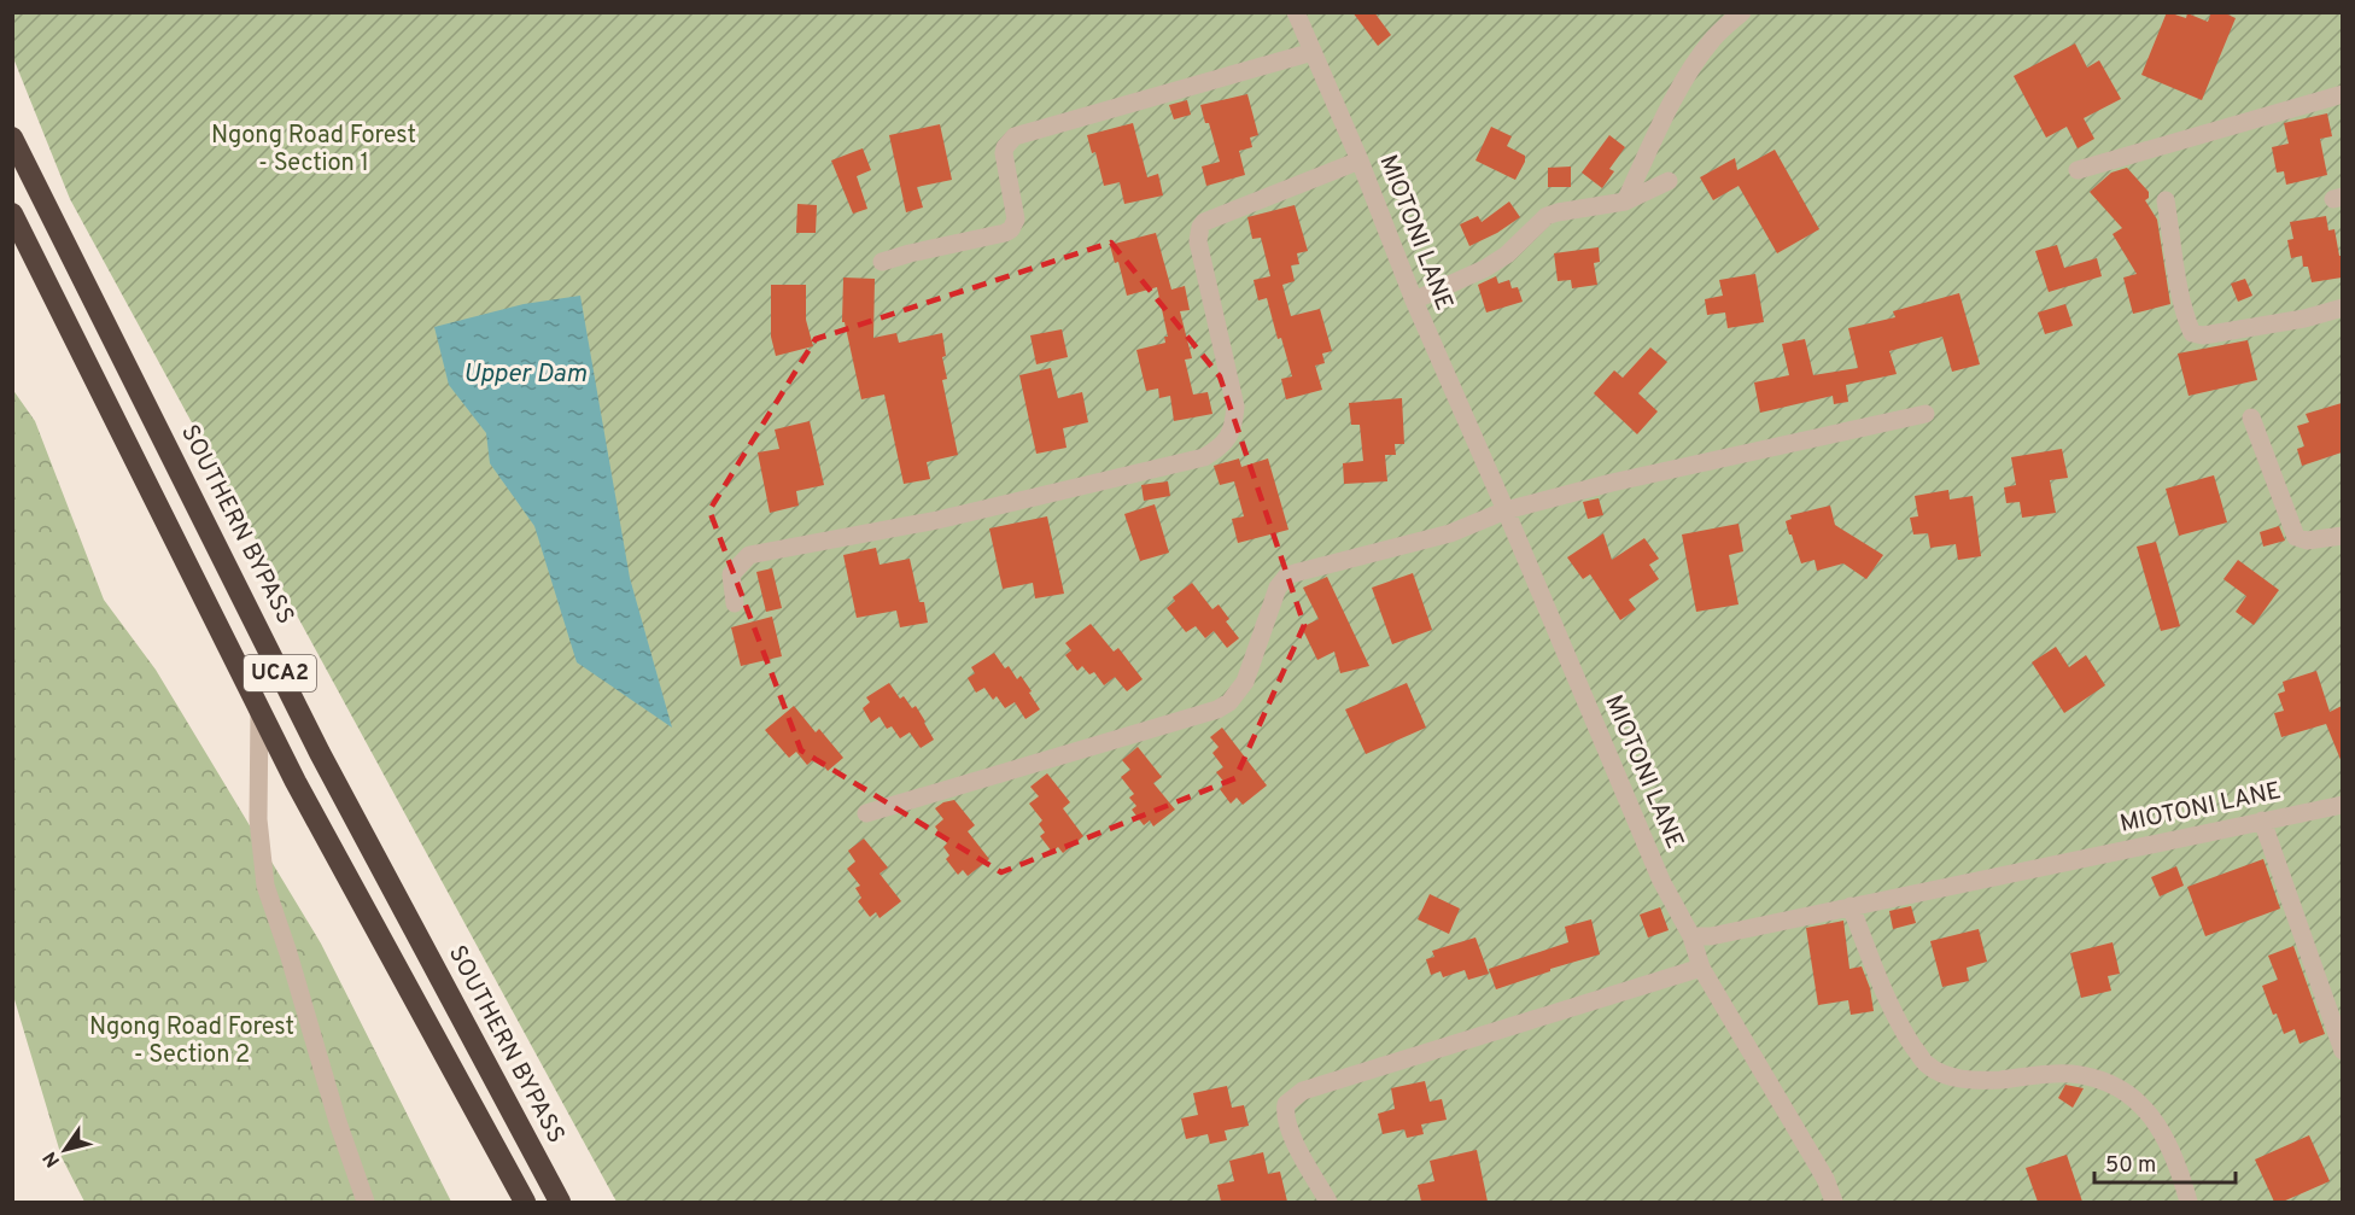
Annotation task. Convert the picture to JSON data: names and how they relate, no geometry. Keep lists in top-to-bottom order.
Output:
{
  "streets": {
    "highway": ["SOUTHERN BYPASS", "UCA2"],
    "street": ["MIOTONI LANE"]
  },
  "water": ["Upper Dam"],
  "parks": ["Ngong Road Forest - Section 1", "Ngong Road Forest - Section 2"],
  "scale_bar": "50 m",
  "north": "bottom left"
}
